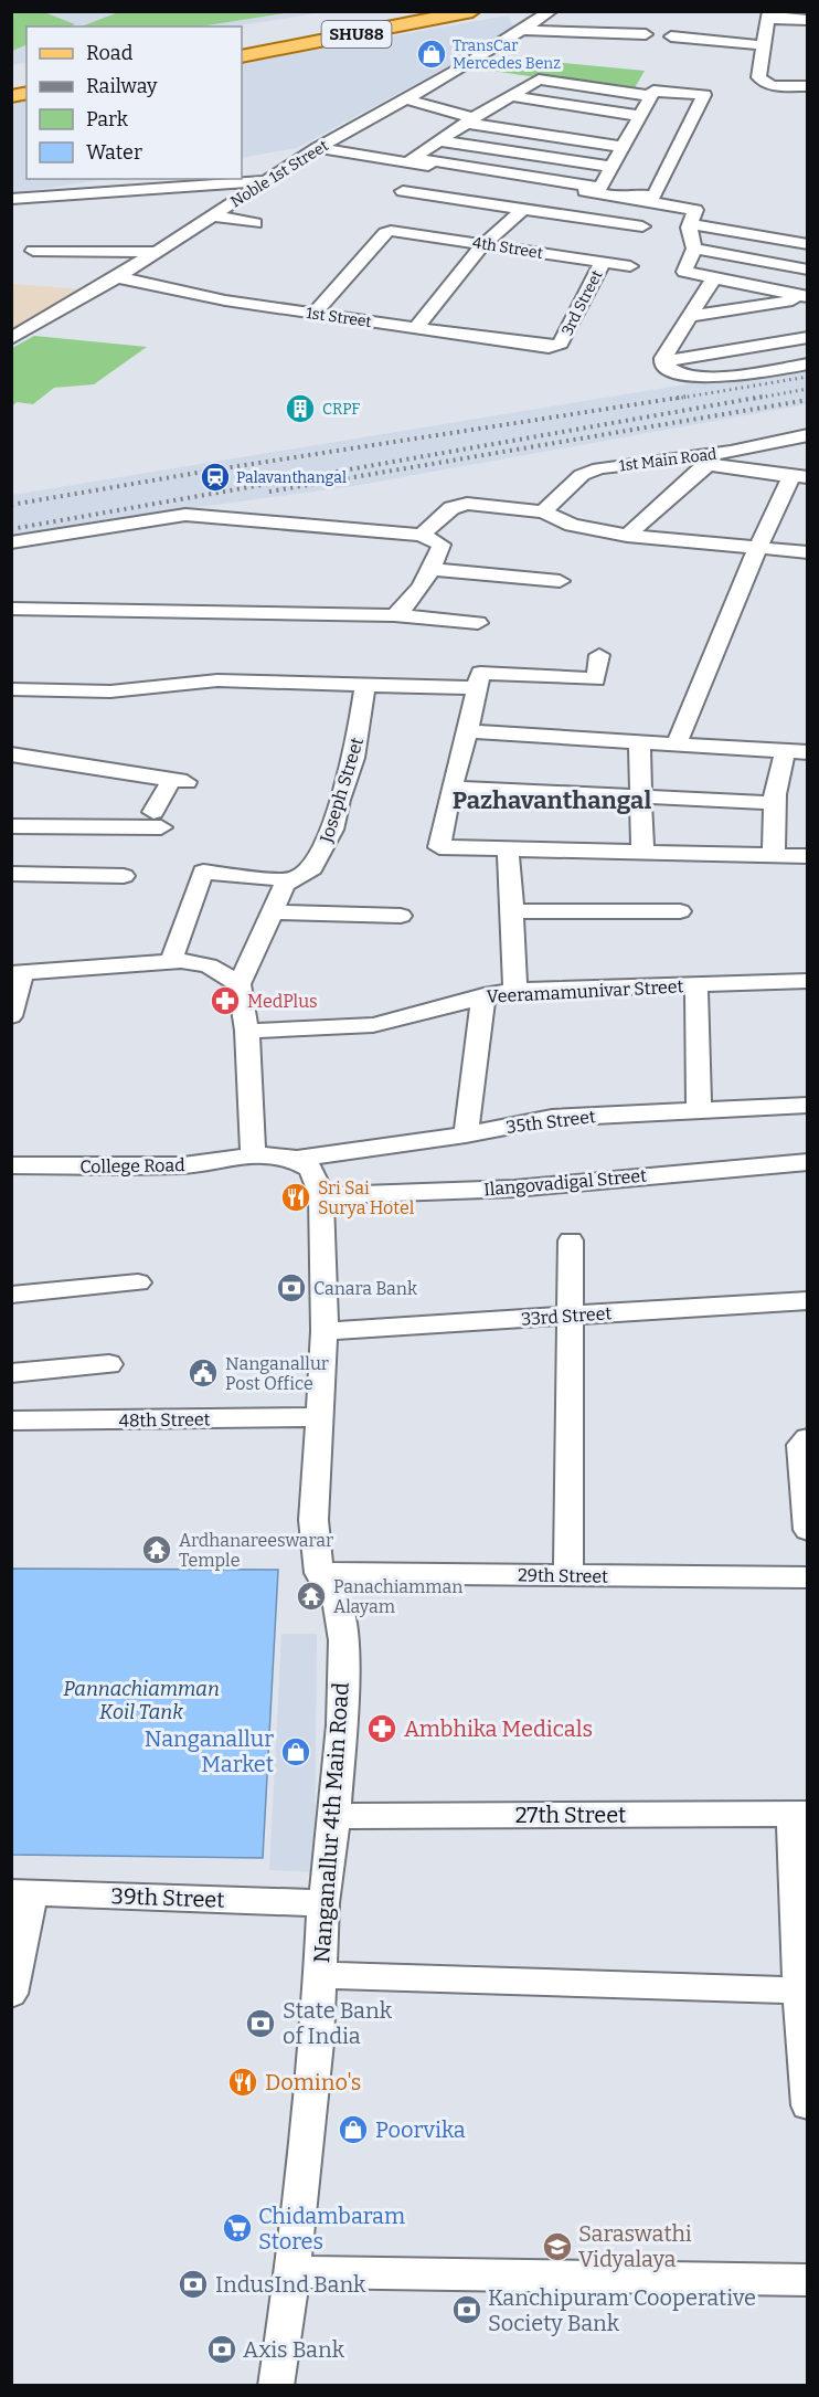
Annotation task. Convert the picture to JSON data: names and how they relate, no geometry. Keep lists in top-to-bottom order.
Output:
{
  "streets": {
    "main road": ["SHU88"],
    "street": [
      "Noble 1st Street",
      "4th Street",
      "3rd Street",
      "1st Street",
      "1st Main Road",
      "Joseph Street",
      "Veeramamunivar Street",
      "35th Street",
      "College Road",
      "Ilangovadigal Street",
      "33rd Street",
      "48th Street",
      "29th Street",
      "27th Street",
      "Nanganallur 4th Main Road",
      "39th Street"
    ]
  },
  "crossings": [
    ["Noble 1st Street", "1st Street"],
    ["4th Street", "3rd Street"],
    ["4th Street", "1st Street"],
    ["3rd Street", "1st Street"],
    ["35th Street", "Nanganallur 4th Main Road"],
    ["Ilangovadigal Street", "Nanganallur 4th Main Road"],
    ["33rd Street", "Nanganallur 4th Main Road"],
    ["48th Street", "Nanganallur 4th Main Road"],
    ["29th Street", "Nanganallur 4th Main Road"],
    ["27th Street", "Nanganallur 4th Main Road"],
    ["Nanganallur 4th Main Road", "39th Street"]
  ],
  "districts": ["Pazhavanthangal"],
  "water": ["Pannachiamman Koil Tank"],
  "places": {
    "shop": ["TransCar Mercedes Benz", "Nanganallur Market", "Poorvika"],
    "building": ["CRPF"],
    "station": ["Palavanthangal"],
    "pharmacy": ["MedPlus", "Ambhika Medicals"],
    "restaurant": ["Sri Sai Surya Hotel", "Domino's"],
    "bank": [
      "Canara Bank",
      "State Bank of India",
      "IndusInd Bank",
      "Kanchipuram Cooperative Society Bank",
      "Axis Bank"
    ],
    "public building": ["Nanganallur Post Office"],
    "temple": ["Ardhanareeswarar Temple", "Panachiamman Alayam"],
    "supermarket": ["Chidambaram Stores"],
    "school or university": ["Saraswathi Vidyalaya"]
  },
  "legend": [
    "Road",
    "Railway",
    "Park",
    "Water"
  ]
}
